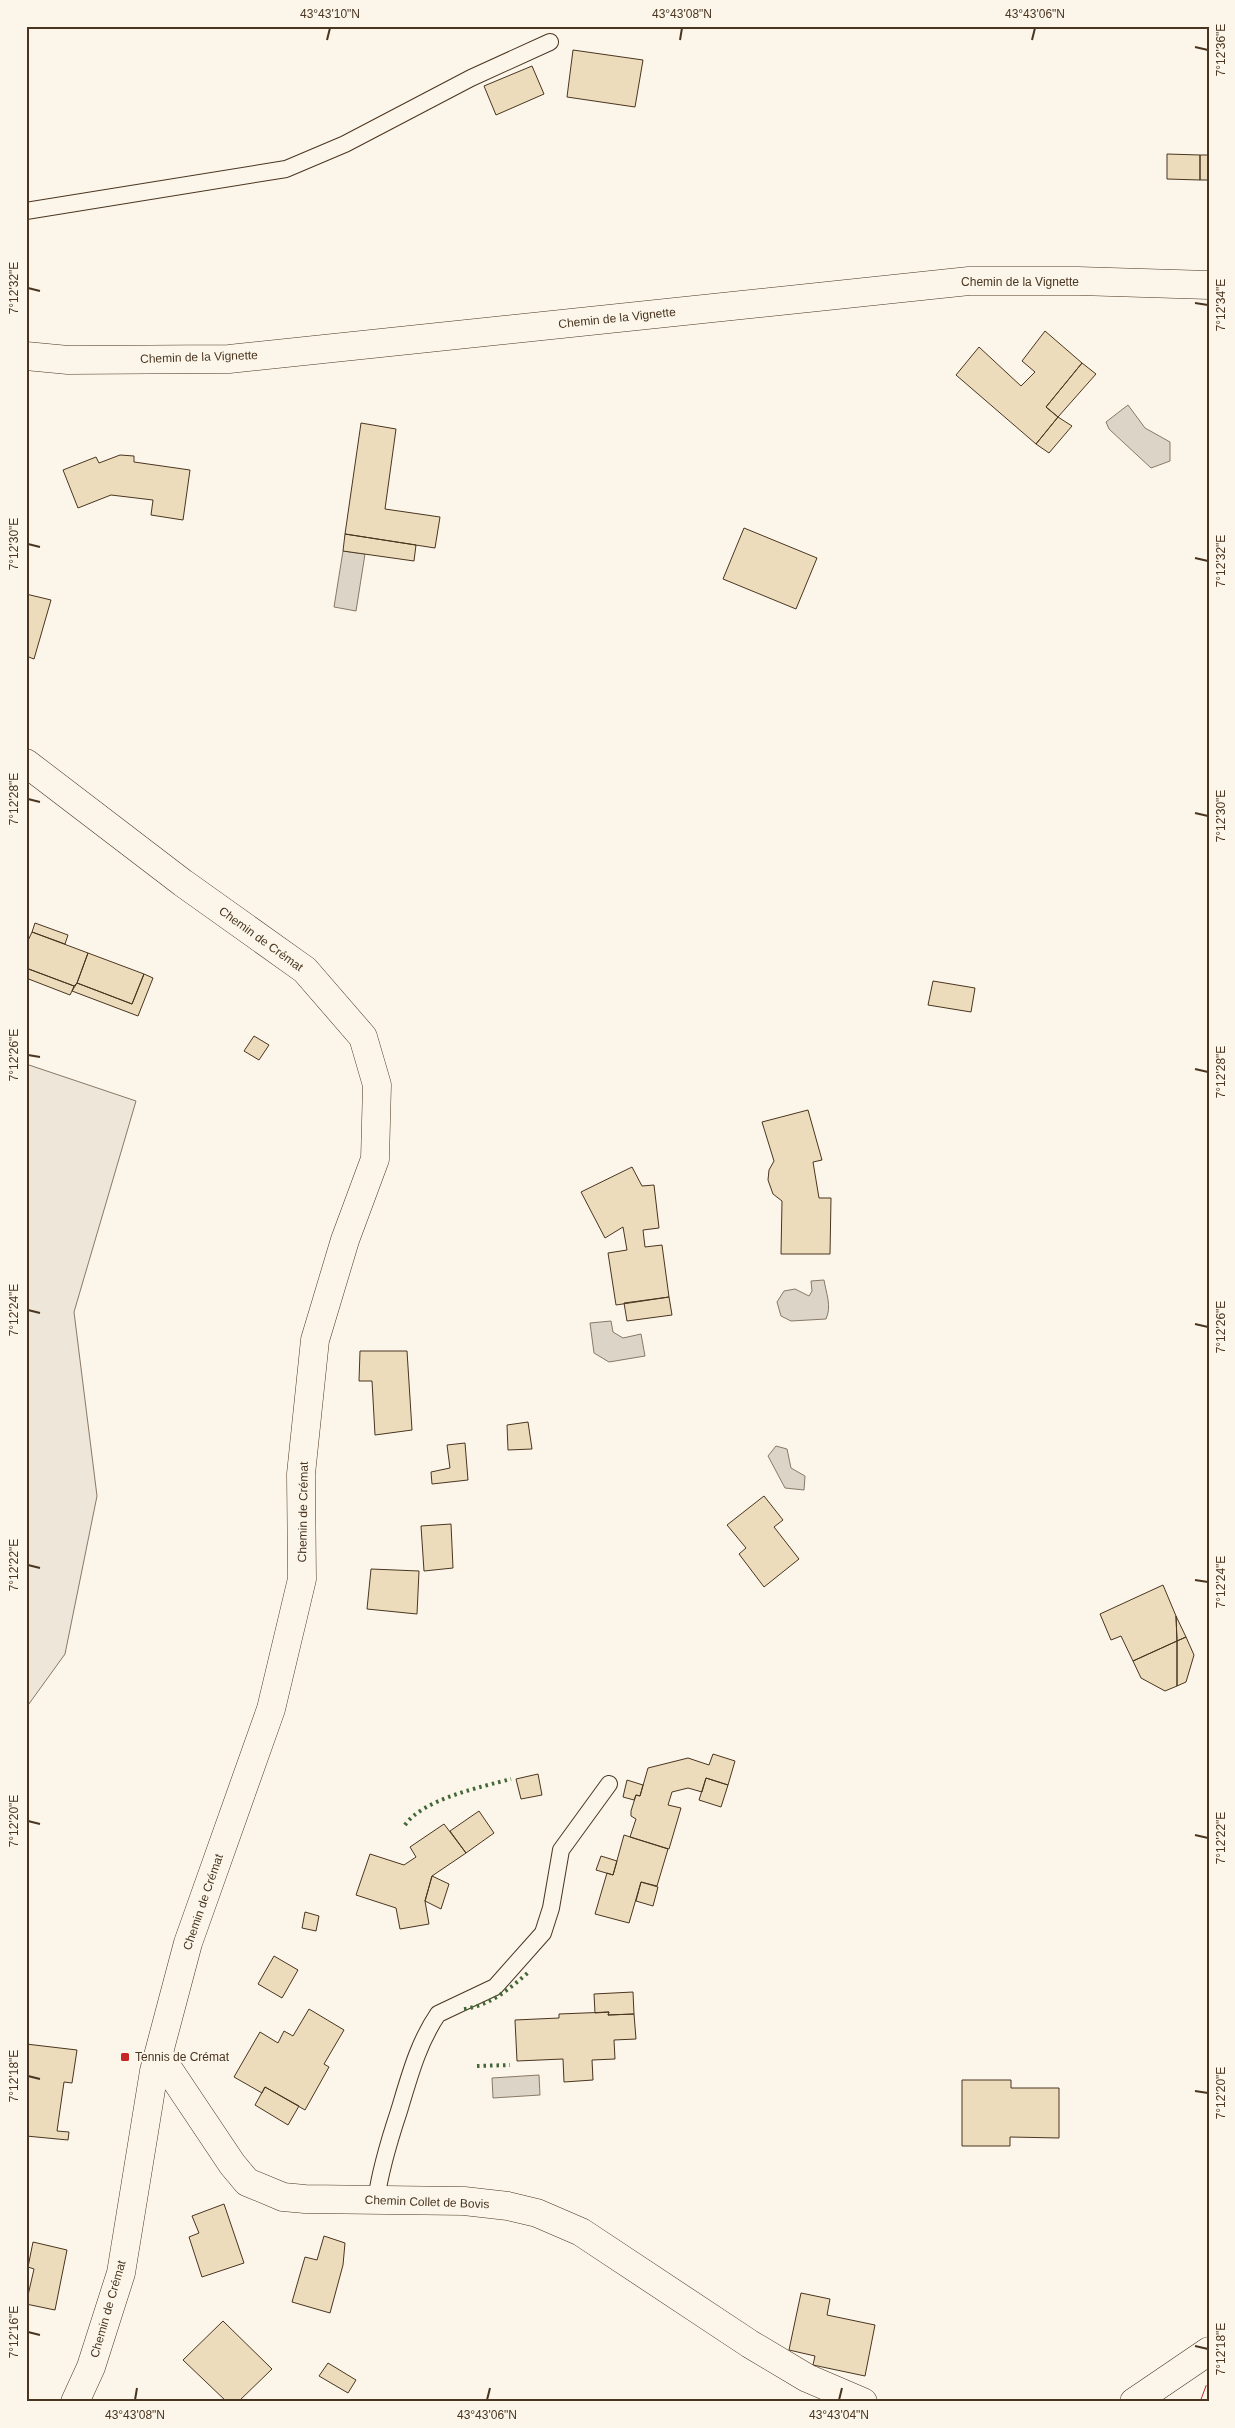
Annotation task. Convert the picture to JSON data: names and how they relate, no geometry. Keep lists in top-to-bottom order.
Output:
{
  "streets": {
    "street": ["Chemin de la Vignette", "Chemin de Crémat", "Chemin Collet de Bovis"]
  },
  "crossings": [
    ["Chemin de Crémat", "Chemin Collet de Bovis"]
  ],
  "places": {
    "transit": ["Tennis de Crémat"]
  },
  "coordinates": [
    "43°43'10\"N",
    "43°43'08\"N",
    "43°43'06\"N",
    "7°12'36\"E",
    "7°12'32\"E",
    "7°12'34\"E",
    "7°12'30\"E",
    "7°12'28\"E",
    "7°12'26\"E",
    "7°12'24\"E",
    "7°12'22\"E",
    "7°12'20\"E",
    "7°12'18\"E",
    "7°12'16\"E",
    "43°43'04\"N"
  ]
}
